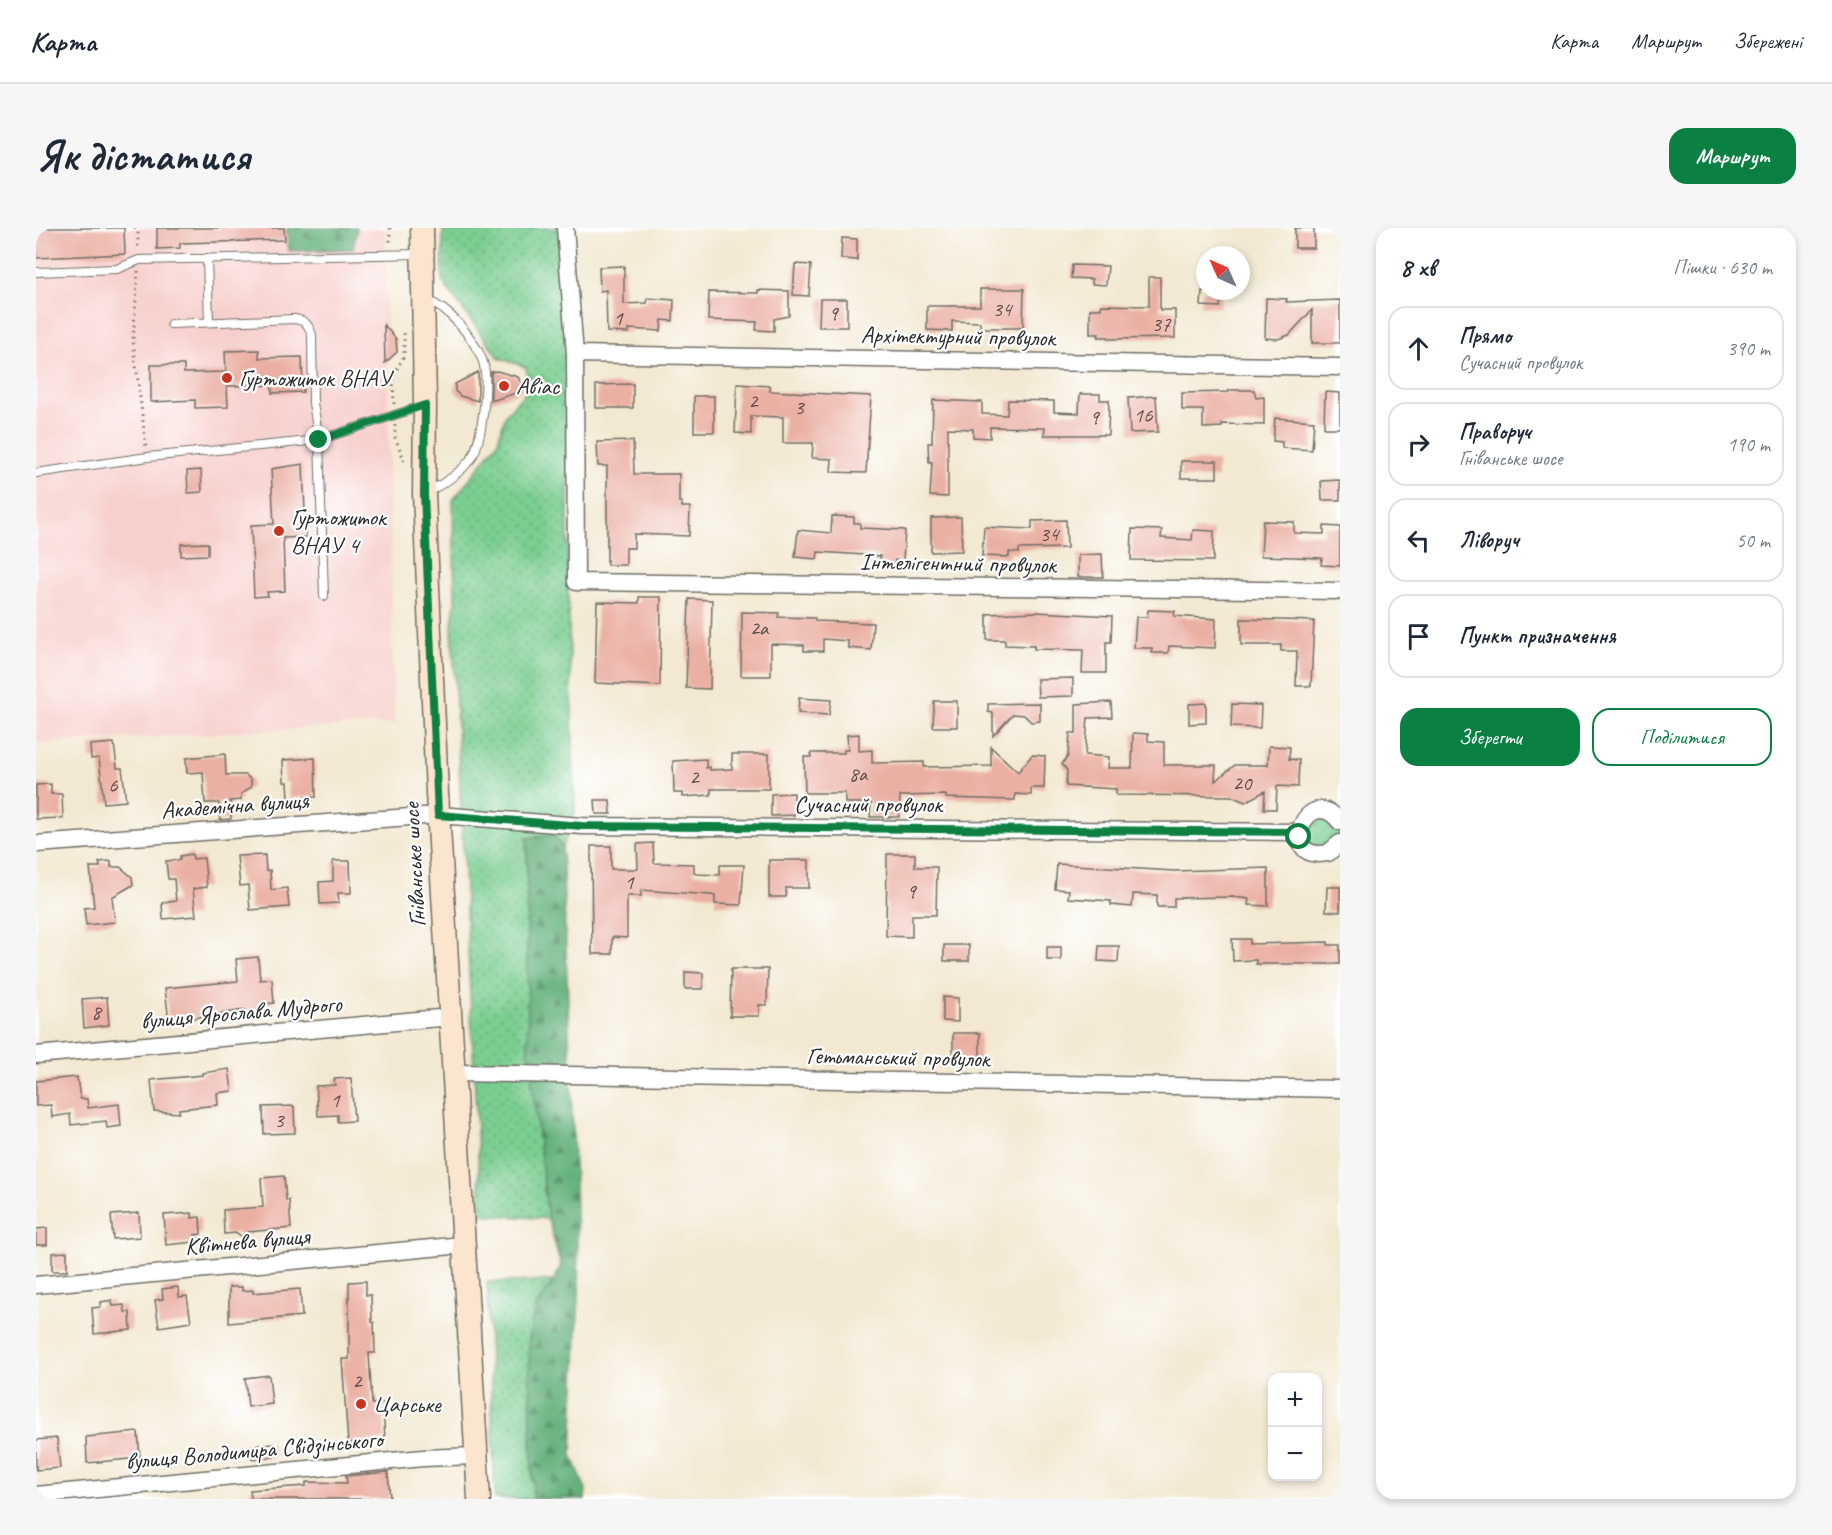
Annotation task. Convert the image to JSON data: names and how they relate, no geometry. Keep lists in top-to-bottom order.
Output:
{
  "streets": {
    "main road": ["Гніванське шосе"],
    "street": [
      "Архітектурний провулок",
      "Інтелігентний провулок",
      "Сучасний провулок",
      "Академічна вулиця",
      "вулиця Ярослава Мудрого",
      "Гетьманський провулок",
      "Квітнева вулиця",
      "вулиця Володимира Свідзінського"
    ]
  },
  "crossings": [
    ["Архітектурний провулок", "Інтелігентний провулок"],
    ["Сучасний провулок", "Академічна вулиця"],
    ["Сучасний провулок", "Гніванське шосе"],
    ["Академічна вулиця", "Гніванське шосе"],
    ["Гніванське шосе", "вулиця Ярослава Мудрого"],
    ["Гніванське шосе", "Гетьманський провулок"],
    ["Гніванське шосе", "Квітнева вулиця"],
    ["Гніванське шосе", "вулиця Володимира Свідзінського"]
  ],
  "places": [
    "Гуртожиток ВНАУ",
    "Авіас",
    "Гуртожиток ВНАУ 4",
    "Царське"
  ],
  "house_numbers": [
    "34",
    "9",
    "1",
    "37",
    "2",
    "3",
    "16",
    "9",
    "34",
    "2а",
    "8а",
    "2",
    "20",
    "6",
    "1",
    "9",
    "8",
    "1",
    "3",
    "2"
  ],
  "north": "top left",
  "page": {
    "header": "Карта",
    "nav": ["Карта", "Маршрут", "Збережені"],
    "buttons": [
      "Маршрут",
      ["Зберегти", "Поділитися"]
    ],
    "title": "Як дістатися",
    "heading": ["8 хв", "Пішки · 630 m"],
    "list": [
      ["Прямо", "Сучасний провулок", "390 m"],
      ["Праворуч", "Гніванське шосе", "190 m"],
      ["Ліворуч", "50 m"],
      "Пункт призначення"
    ],
    "map_buttons": ["+", "−"]
  }
}
